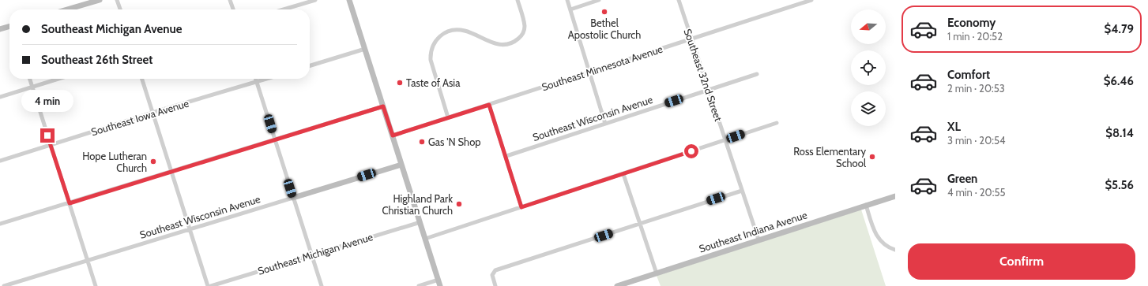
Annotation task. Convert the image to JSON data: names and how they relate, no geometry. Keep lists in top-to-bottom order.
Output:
{
  "streets": {
    "street": [
      "Southeast Minnesota Avenue",
      "Southeast 32nd Street",
      "Southeast Iowa Avenue",
      "Southeast Wisconsin Avenue",
      "Southeast Indiana Avenue",
      "Southeast Michigan Avenue"
    ]
  },
  "crossings": [
    ["Southeast Minnesota Avenue", "Southeast 32nd Street"],
    ["Southeast 32nd Street", "Southeast Wisconsin Avenue"],
    ["Southeast 32nd Street", "Southeast Indiana Avenue"]
  ],
  "places": [
    "Bethel Apostolic Church",
    "Taste of Asia",
    "Gas 'N Shop",
    "Ross Elementary School",
    "Hope Lutheran Church",
    "Highland Park Christian Church"
  ],
  "north": "left",
  "page": {
    "list": [
      {
        "name": "Economy",
        "note": "1 min · 20:52",
        "value": "$4.79"
      },
      {
        "name": "Comfort",
        "note": "2 min · 20:53",
        "value": "$6.46"
      },
      {
        "name": "XL",
        "note": "3 min · 20:54",
        "value": "$8.14"
      },
      {
        "name": "Green",
        "note": "4 min · 20:55",
        "value": "$5.56"
      }
    ],
    "banner": ["Southeast Michigan Avenue", "Southeast 26th Street"],
    "bubble": "4 min",
    "buttons": "Confirm"
  }
}
